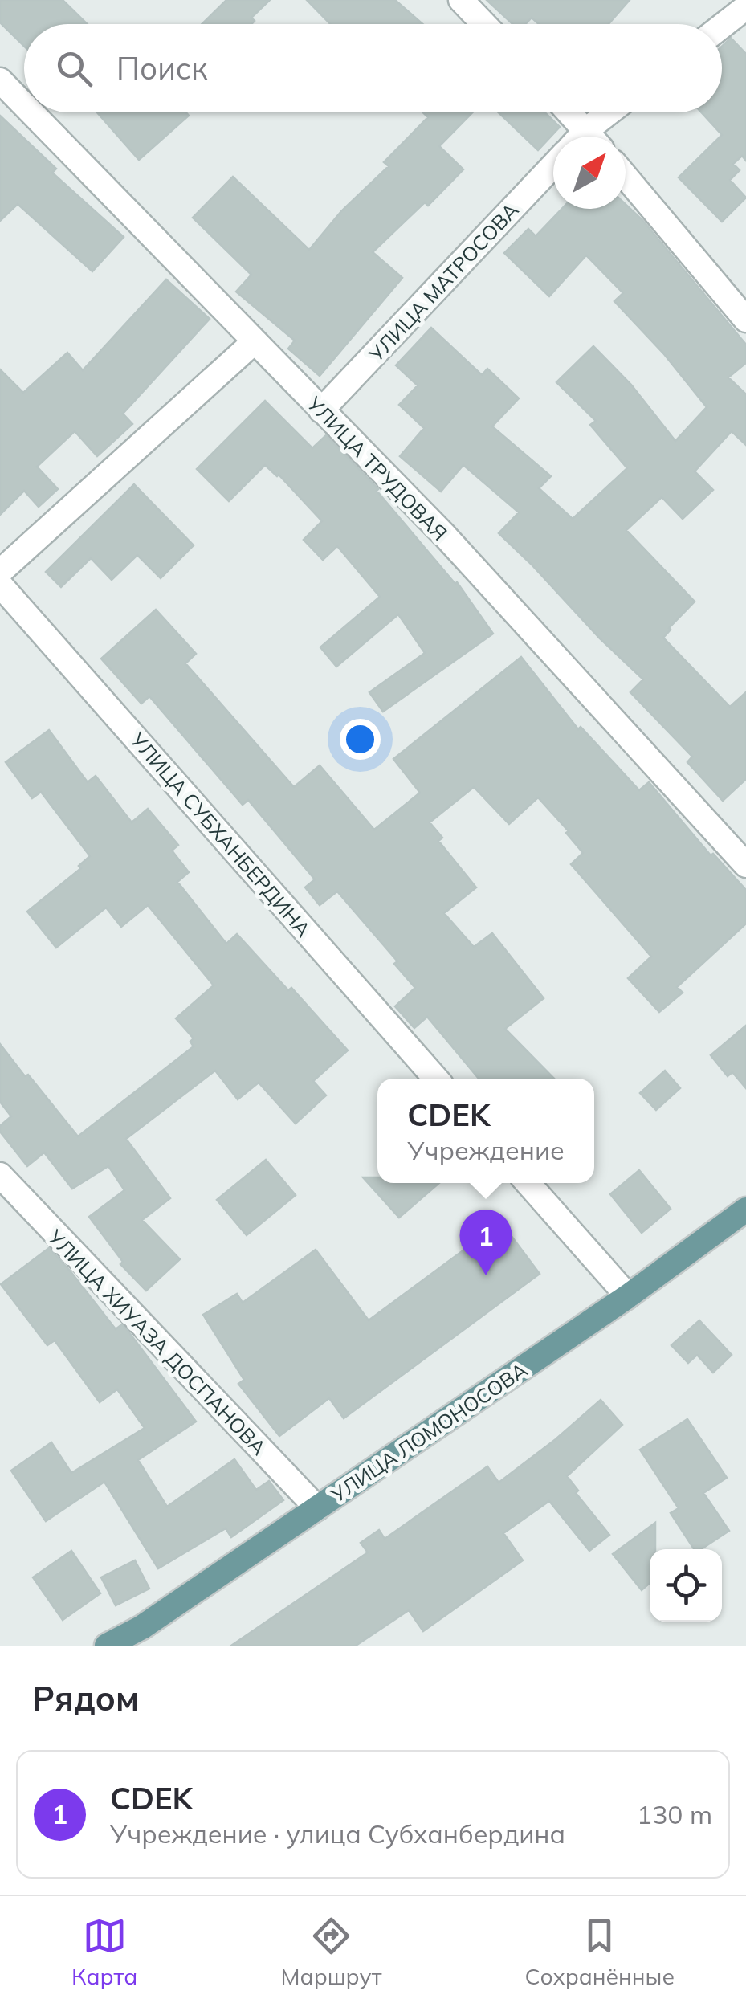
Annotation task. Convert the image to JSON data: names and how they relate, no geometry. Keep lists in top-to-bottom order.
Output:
{
  "streets": {
    "main road": ["УЛИЦА ЛОМОНОСОВА"],
    "street": [
      "УЛИЦА МАТРОСОВА",
      "УЛИЦА ТРУДОВАЯ",
      "УЛИЦА СУБХАНБЕРДИНА",
      "УЛИЦА ХИУАЗА ДОСПАНОВА"
    ]
  },
  "crossings": [
    ["УЛИЦА МАТРОСОВА", "УЛИЦА ТРУДОВАЯ"],
    ["УЛИЦА ХИУАЗА ДОСПАНОВА", "УЛИЦА ЛОМОНОСОВА"]
  ],
  "north": "top right",
  "page": {
    "search": "Поиск",
    "popup": ["CDEK", "Учреждение"],
    "pins": "1",
    "heading": "Рядом",
    "list": [
      {
        "mark": "1",
        "name": "CDEK",
        "note": "Учреждение · улица Субханбердина",
        "value": "130 m"
      }
    ],
    "nav": ["Карта", "Маршрут", "Сохранённые"]
  }
}
